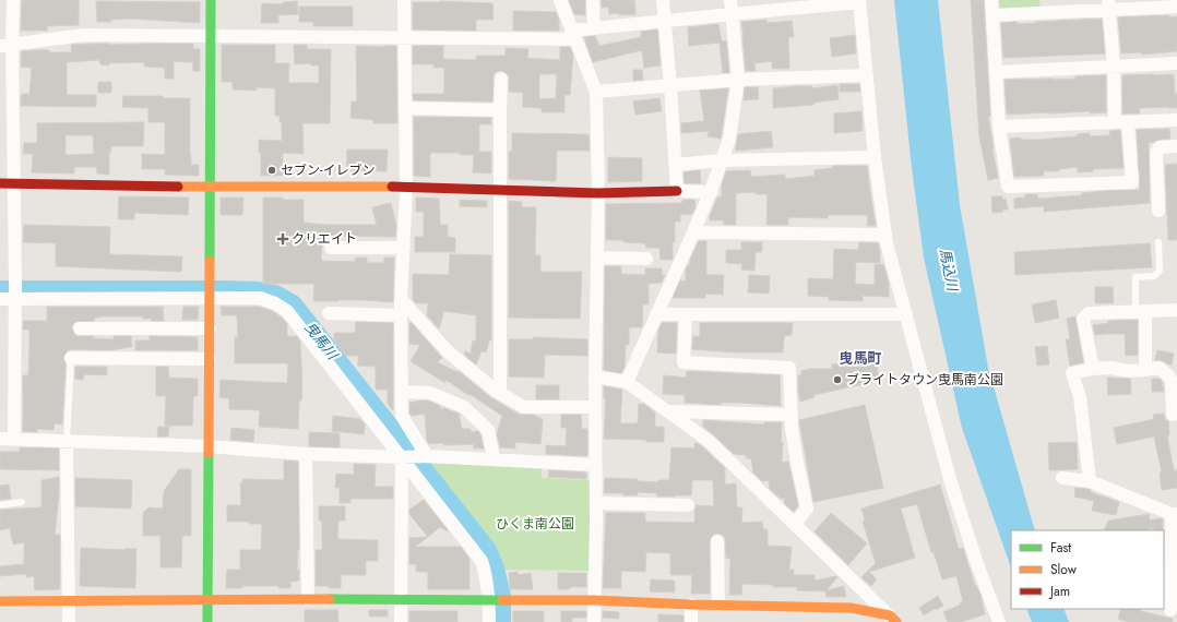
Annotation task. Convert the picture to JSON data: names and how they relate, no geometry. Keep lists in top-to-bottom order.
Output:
{
  "districts": ["曳馬町"],
  "water": ["馬込川", "曳馬川"],
  "parks": ["ひくま南公園"],
  "places": {
    "other": ["セブン-イレブン", "ブライトタウン曳馬南公園"],
    "health": ["クリエイト"]
  },
  "legend": ["Fast", "Slow", "Jam"]
}
